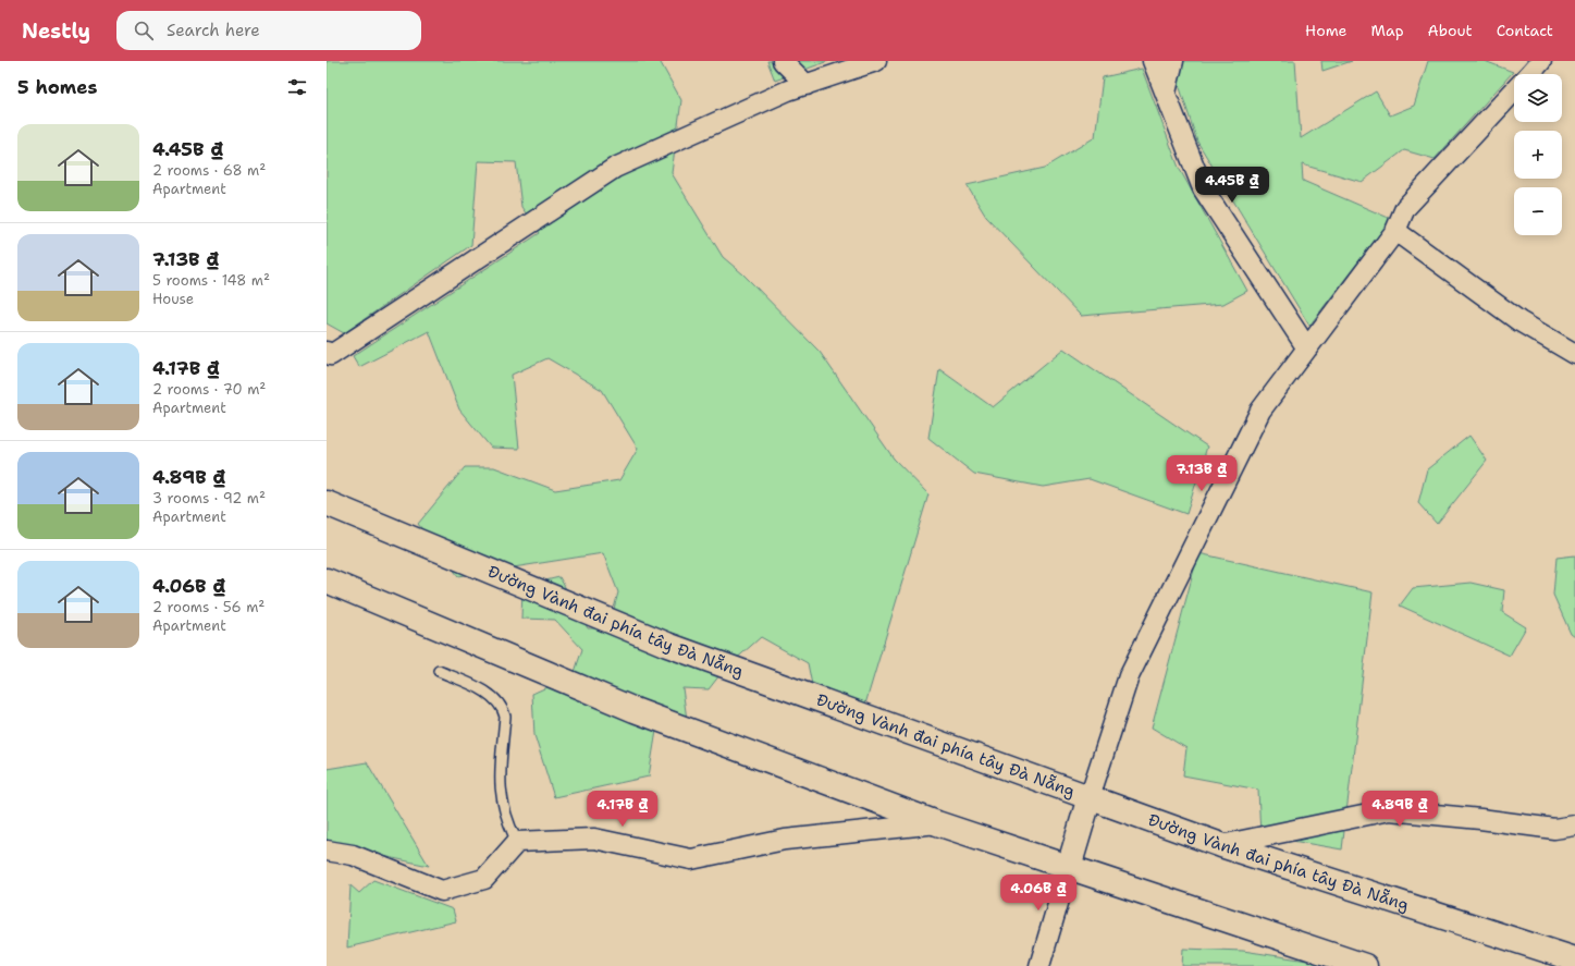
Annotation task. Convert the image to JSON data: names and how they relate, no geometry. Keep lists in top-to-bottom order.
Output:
{
  "streets": {
    "main road": ["Đường Vành đai phía tây Đà Nẵng"]
  },
  "page": {
    "header": "Nestly",
    "search": "Search here",
    "nav": [
      "Home",
      "Map",
      "About",
      "Contact"
    ],
    "heading": "5 homes",
    "map_buttons": ["+", "−"],
    "list": [
      {
        "name": "4.45B ₫",
        "note": "2 rooms · 68 m² · Apartment"
      },
      {
        "name": "7.13B ₫",
        "note": "5 rooms · 148 m² · House"
      },
      {
        "name": "4.17B ₫",
        "note": "2 rooms · 70 m² · Apartment"
      },
      {
        "name": "4.89B ₫",
        "note": "3 rooms · 92 m² · Apartment"
      },
      {
        "name": "4.06B ₫",
        "note": "2 rooms · 56 m² · Apartment"
      }
    ],
    "price": [
      "4.45B ₫",
      "7.13B ₫",
      "4.17B ₫",
      "4.89B ₫",
      "4.06B ₫"
    ]
  }
}
